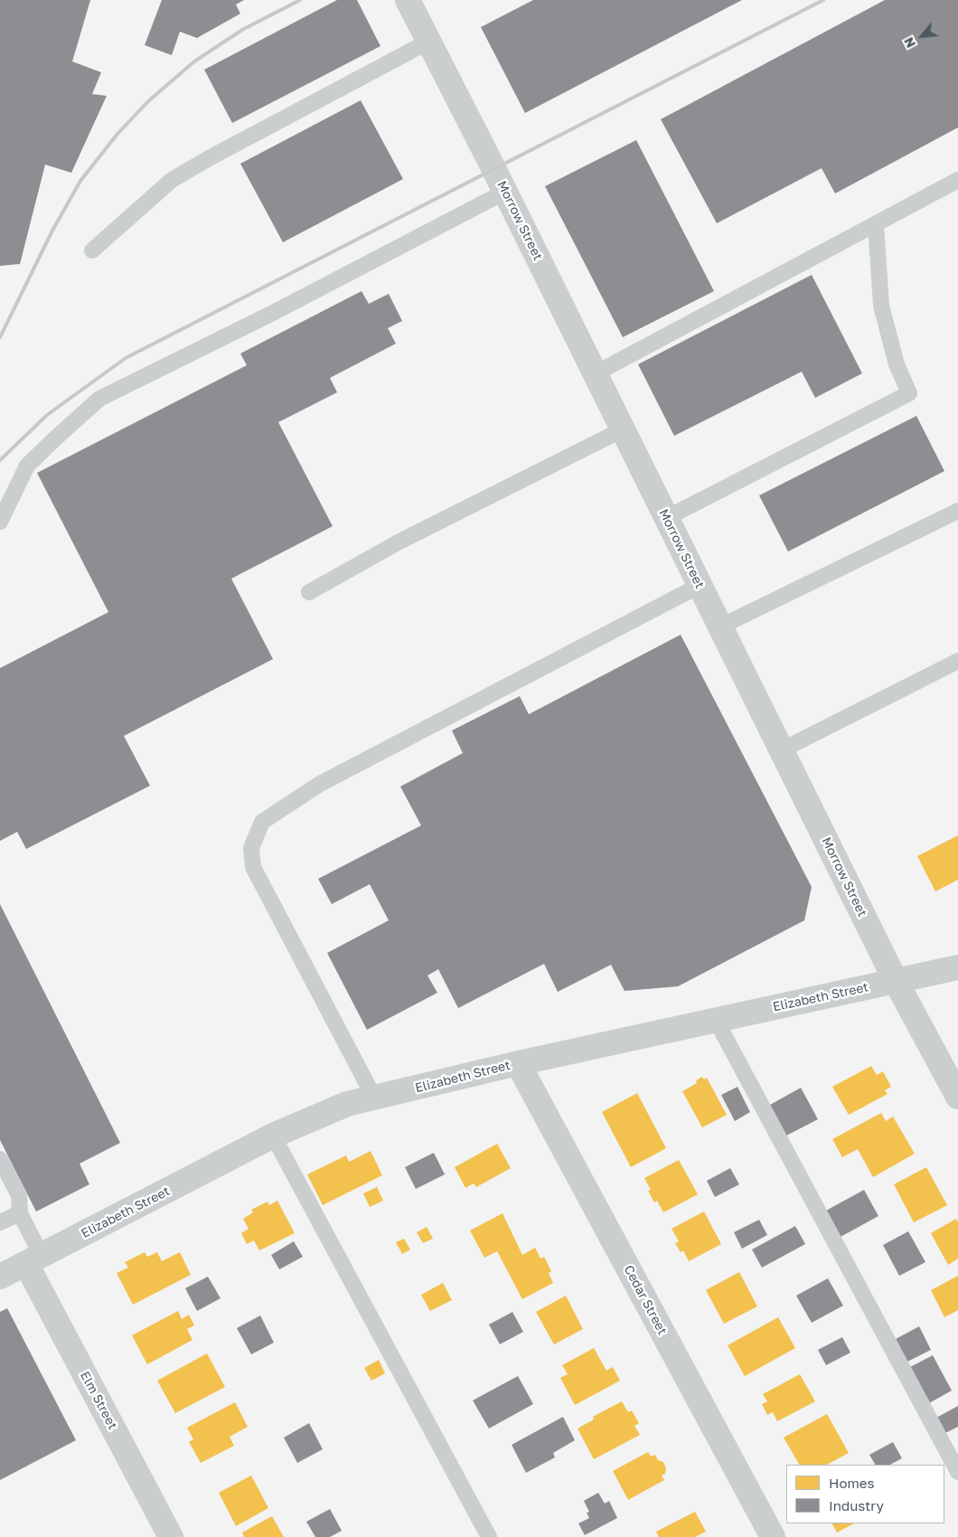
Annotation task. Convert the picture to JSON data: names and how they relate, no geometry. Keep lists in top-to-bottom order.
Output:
{
  "streets": {
    "street": [
      "Morrow Street",
      "Elizabeth Street",
      "Cedar Street",
      "Elm Street"
    ]
  },
  "crossings": [
    ["Morrow Street", "Elizabeth Street"],
    ["Elizabeth Street", "Cedar Street"],
    ["Elizabeth Street", "Elm Street"]
  ],
  "legend": ["Homes", "Industry"],
  "north": "bottom left"
}
